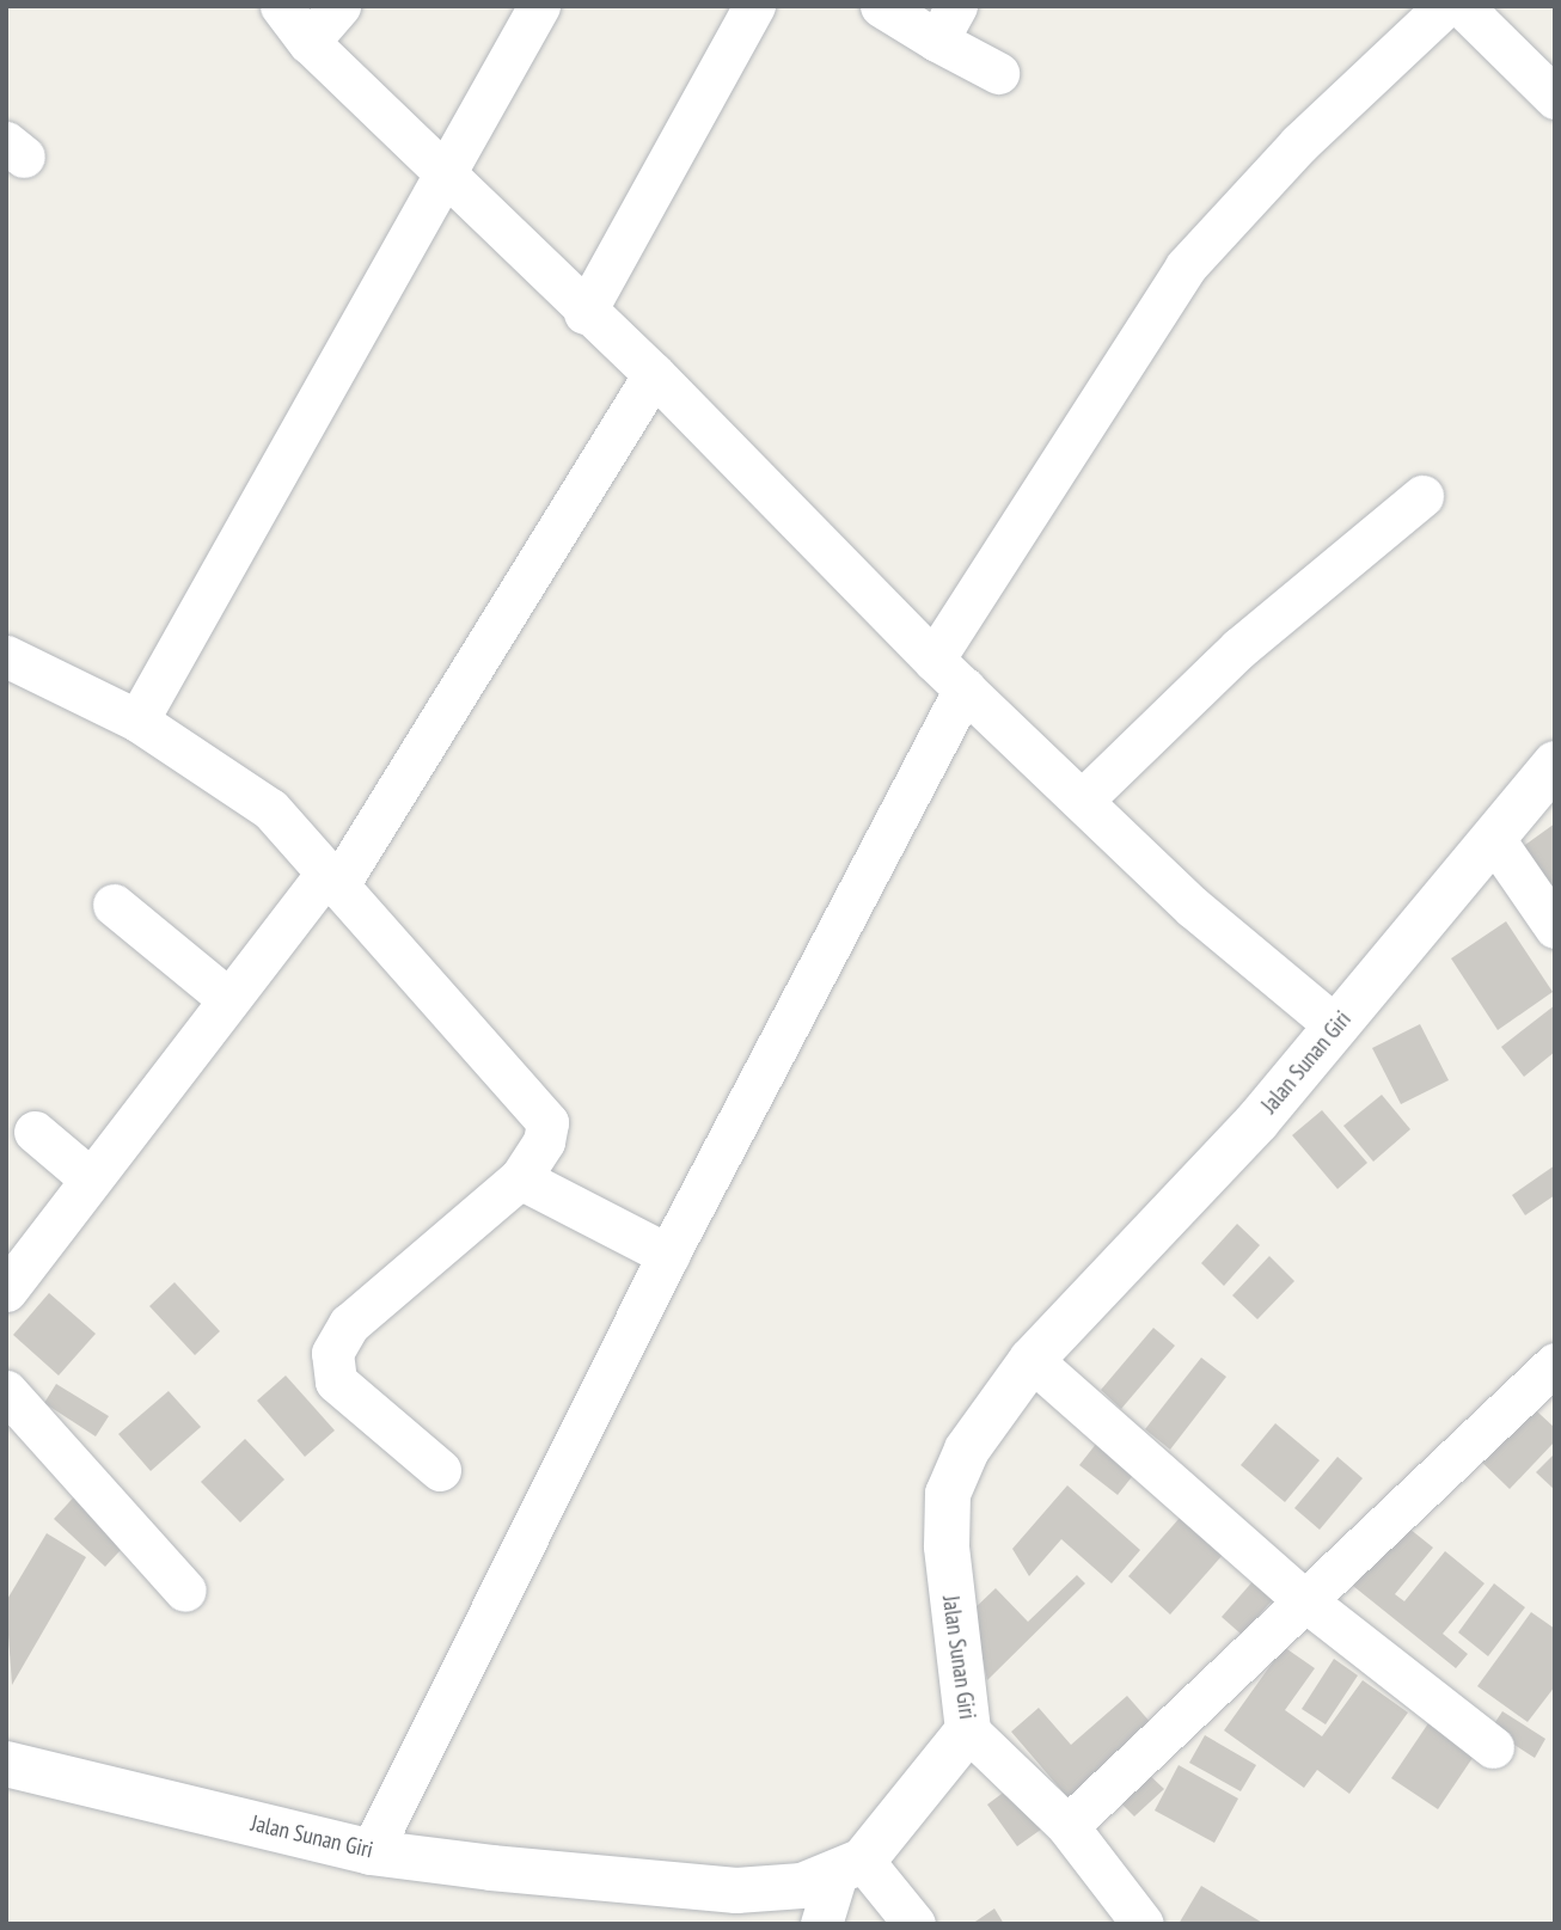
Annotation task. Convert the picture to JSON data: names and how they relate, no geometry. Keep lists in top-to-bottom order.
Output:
{
  "streets": {
    "street": ["Jalan Sunan Giri"]
  }
}
